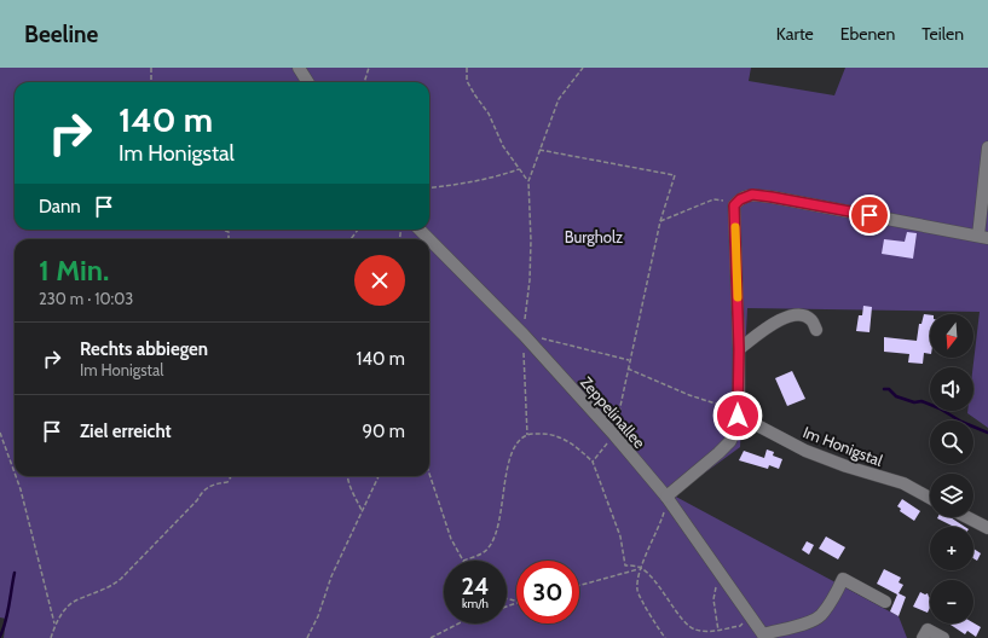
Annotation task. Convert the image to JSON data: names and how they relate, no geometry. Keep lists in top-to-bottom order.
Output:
{
  "streets": {
    "street": ["Zeppelinallee", "Im Honigstal"]
  },
  "parks": ["Burgholz"],
  "north": "bottom",
  "page": {
    "header": "Beeline",
    "nav": ["Karte", "Ebenen", "Teilen"],
    "turn": ["140 m", "Im Honigstal"],
    "then": "Dann",
    "heading": ["1 Min.", "230 m · 10:03"],
    "map_buttons": ["+", "−"],
    "list": [
      {
        "name": "Rechts abbiegen",
        "note": "Im Honigstal",
        "value": "140 m"
      },
      {
        "name": "Ziel erreicht",
        "value": "90 m"
      }
    ],
    "speed": "24 km/h",
    "limit": "30"
  }
}
